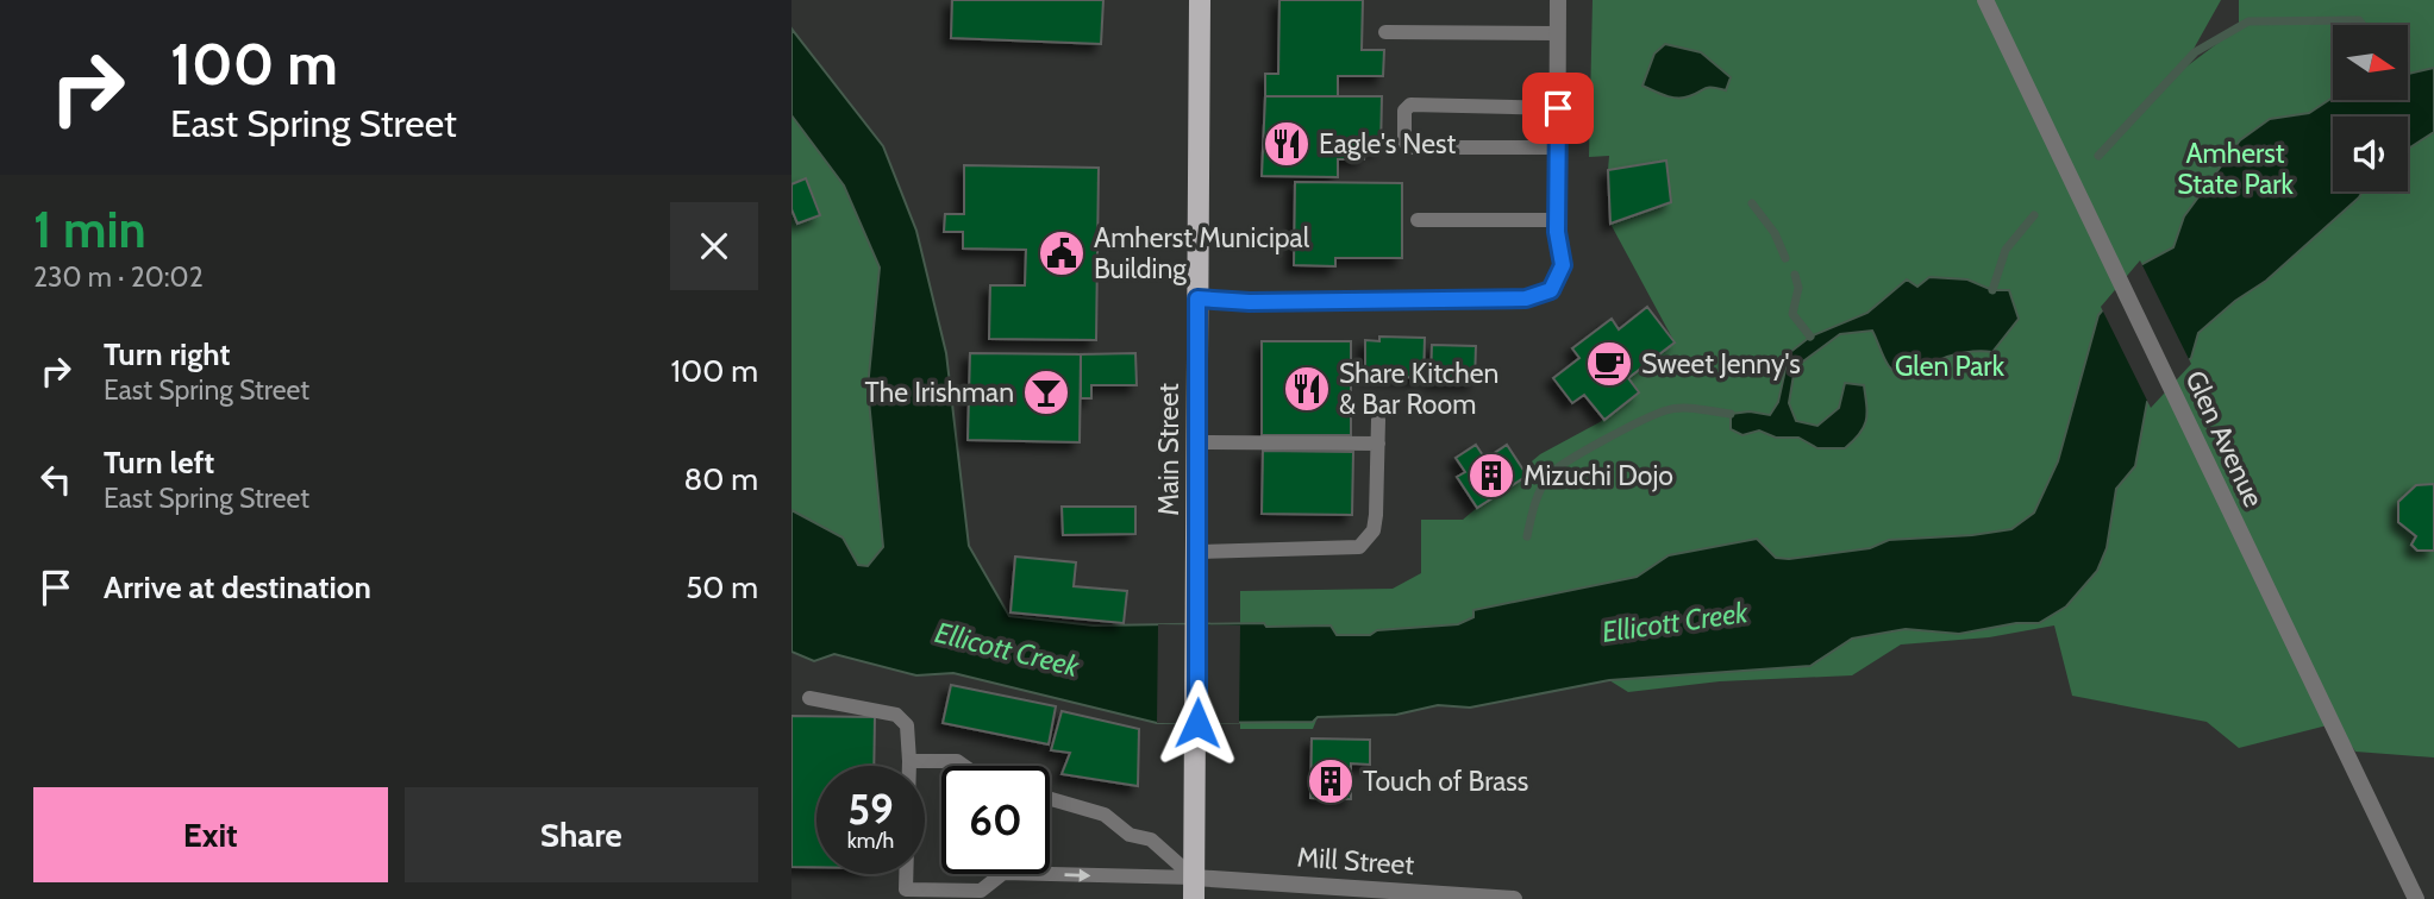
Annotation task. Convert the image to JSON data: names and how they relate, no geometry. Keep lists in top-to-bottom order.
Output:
{
  "streets": {
    "main road": ["Main Street"],
    "street": ["Glen Avenue", "Mill Street"]
  },
  "crossings": [
    ["Main Street", "Mill Street"]
  ],
  "water": ["Ellicott Creek"],
  "parks": ["Amherst State Park", "Glen Park"],
  "places": {
    "restaurant": ["Eagle's Nest", "Share Kitchen & Bar Room"],
    "public building": ["Amherst Municipal Building"],
    "cafe": ["Sweet Jenny's"],
    "bar": ["The Irishman"],
    "building": ["Mizuchi Dojo", "Touch of Brass"]
  },
  "north": "right",
  "page": {
    "turn": ["100 m", "East Spring Street"],
    "heading": ["1 min", "230 m · 20:02"],
    "list": [
      {
        "name": "Turn right",
        "note": "East Spring Street",
        "value": "100 m"
      },
      {
        "name": "Turn left",
        "note": "East Spring Street",
        "value": "80 m"
      },
      {
        "name": "Arrive at destination",
        "value": "50 m"
      }
    ],
    "speed": "59 km/h",
    "limit": "60",
    "buttons": ["Exit", "Share"]
  }
}
